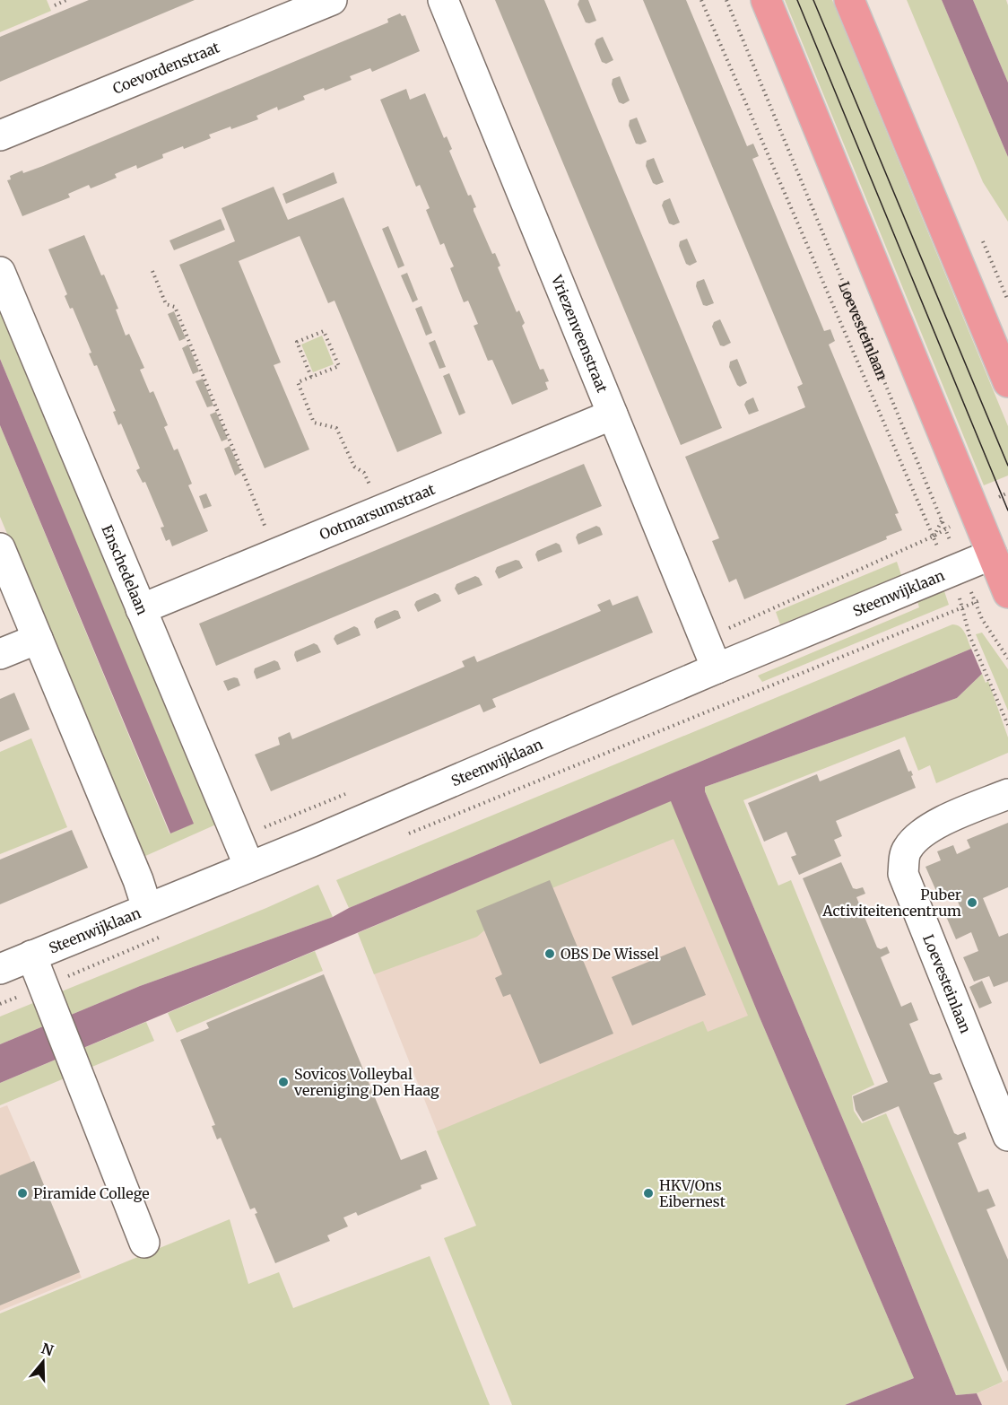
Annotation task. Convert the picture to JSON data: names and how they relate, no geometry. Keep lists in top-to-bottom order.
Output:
{
  "streets": {
    "street": [
      "Coevordenstraat",
      "Loevesteinlaan",
      "Vriezenveenstraat",
      "Ootmarsumstraat",
      "Enschedelaan",
      "Steenwijklaan"
    ]
  },
  "crossings": [
    ["Loevesteinlaan", "Steenwijklaan"],
    ["Vriezenveenstraat", "Ootmarsumstraat"],
    ["Vriezenveenstraat", "Steenwijklaan"],
    ["Ootmarsumstraat", "Enschedelaan"],
    ["Enschedelaan", "Steenwijklaan"]
  ],
  "places": [
    "Puber Activiteitencentrum",
    "OBS De Wissel",
    "Sovicos Volleybal vereniging Den Haag",
    "Piramide College",
    "HKV/Ons Eibernest"
  ],
  "north": "top"
}
